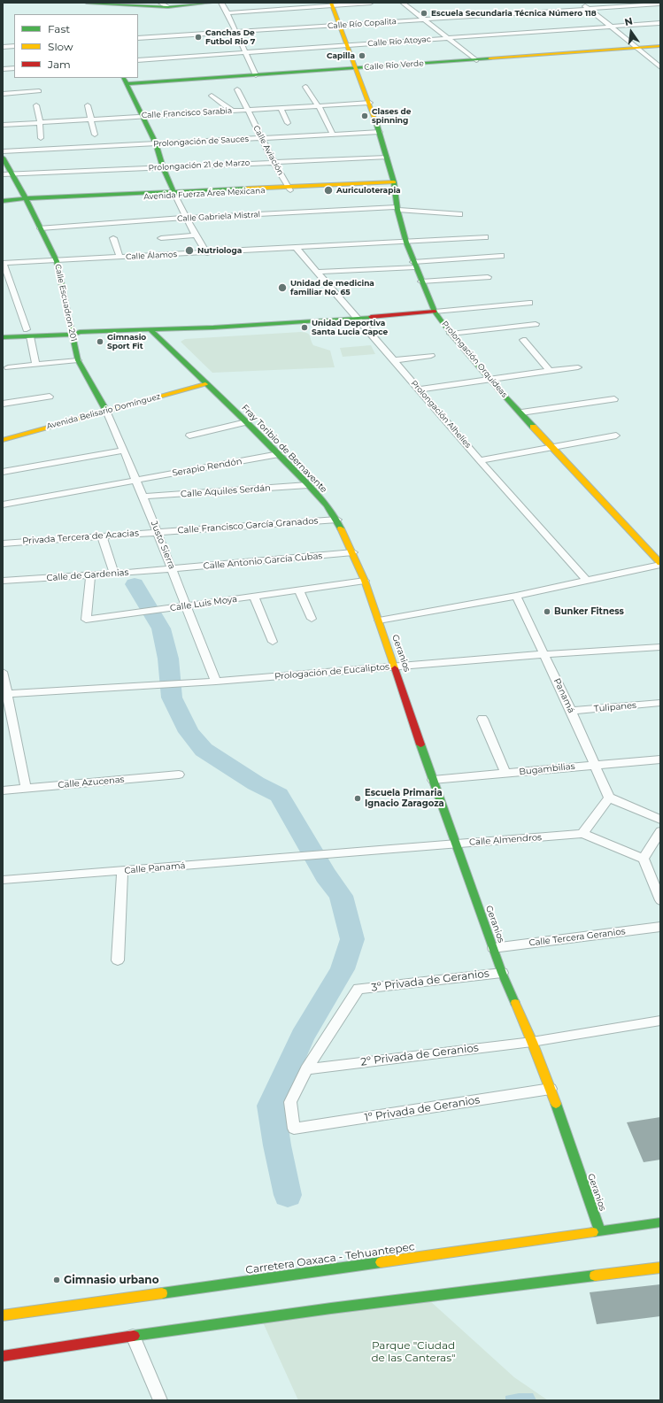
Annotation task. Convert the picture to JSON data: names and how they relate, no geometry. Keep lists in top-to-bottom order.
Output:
{
  "streets": {
    "street": [
      "Calle Río Copalita",
      "Calle Río Atoyac",
      "Calle Río Verde",
      "Calle Francisco Sarabia",
      "Prolongación de Sauces",
      "Calle Aviación",
      "Prolongación 21 de Marzo",
      "Avenida Fuerza Área Mexicana",
      "Calle Gabriela Mistral",
      "Calle Álamos",
      "Calle Escuadron 201",
      "Prolongación Orquídeas",
      "Avenida Belisario Domínguez",
      "Prolongación Alhelíes",
      "Fray Toribio de Bernavente",
      "Serapio Rendón",
      "Calle Aquiles Serdán",
      "Calle Francisco García Granados",
      "Privada Tercera de Acacias",
      "Justo Sierra",
      "Calle Antonio García Cubas",
      "Calle de Gardenias",
      "Calle Luis Moya",
      "Geranios",
      "Prologación de Eucaliptos",
      "Panamá",
      "Tulipanes",
      "Bugambilias",
      "Calle Azucenas",
      "Calle Almendros",
      "Calle Panamá",
      "Calle Tercera Geranios",
      "3º Privada de Geranios",
      "2º Privada de Geranios",
      "1º Privada de Geranios",
      "Carretera Oaxaca - Tehuantepec"
    ]
  },
  "crossings": [
    ["Calle Río Copalita", "Prolongación Orquídeas"],
    ["Calle Río Atoyac", "Prolongación Orquídeas"],
    ["Calle Río Verde", "Prolongación Orquídeas"],
    ["Calle Francisco Sarabia", "Calle Aviación"],
    ["Calle Francisco Sarabia", "Prolongación Orquídeas"],
    ["Prolongación de Sauces", "Calle Aviación"],
    ["Prolongación de Sauces", "Prolongación Orquídeas"],
    ["Calle Aviación", "Prolongación 21 de Marzo"],
    ["Calle Aviación", "Avenida Fuerza Área Mexicana"],
    ["Prolongación 21 de Marzo", "Calle Escuadron 201"],
    ["Prolongación 21 de Marzo", "Prolongación Orquídeas"],
    ["Avenida Fuerza Área Mexicana", "Calle Escuadron 201"],
    ["Avenida Fuerza Área Mexicana", "Prolongación Orquídeas"],
    ["Calle Gabriela Mistral", "Calle Escuadron 201"],
    ["Calle Gabriela Mistral", "Prolongación Orquídeas"],
    ["Calle Álamos", "Calle Escuadron 201"],
    ["Calle Álamos", "Prolongación Orquídeas"],
    ["Calle Álamos", "Prolongación Alhelíes"],
    ["Calle Escuadron 201", "Avenida Belisario Domínguez"],
    ["Calle Escuadron 201", "Justo Sierra"],
    ["Avenida Belisario Domínguez", "Fray Toribio de Bernavente"],
    ["Avenida Belisario Domínguez", "Justo Sierra"],
    ["Fray Toribio de Bernavente", "Serapio Rendón"],
    ["Fray Toribio de Bernavente", "Calle Aquiles Serdán"],
    ["Fray Toribio de Bernavente", "Calle Francisco García Granados"],
    ["Fray Toribio de Bernavente", "Calle Antonio García Cubas"],
    ["Fray Toribio de Bernavente", "Calle Luis Moya"],
    ["Fray Toribio de Bernavente", "Geranios"],
    ["Serapio Rendón", "Justo Sierra"],
    ["Calle Aquiles Serdán", "Justo Sierra"],
    ["Calle Francisco García Granados", "Privada Tercera de Acacias"],
    ["Calle Francisco García Granados", "Justo Sierra"],
    ["Privada Tercera de Acacias", "Justo Sierra"],
    ["Justo Sierra", "Calle Antonio García Cubas"],
    ["Justo Sierra", "Calle de Gardenias"],
    ["Justo Sierra", "Calle Luis Moya"],
    ["Justo Sierra", "Prologación de Eucaliptos"],
    ["Calle Antonio García Cubas", "Calle de Gardenias"],
    ["Calle de Gardenias", "Calle Luis Moya"],
    ["Geranios", "Prologación de Eucaliptos"],
    ["Geranios", "Bugambilias"],
    ["Geranios", "Calle Almendros"],
    ["Geranios", "Calle Tercera Geranios"],
    ["Geranios", "3º Privada de Geranios"],
    ["Geranios", "2º Privada de Geranios"],
    ["Geranios", "1º Privada de Geranios"],
    ["Geranios", "Carretera Oaxaca - Tehuantepec"],
    ["Prologación de Eucaliptos", "Panamá"],
    ["Panamá", "Tulipanes"],
    ["Panamá", "Bugambilias"],
    ["Calle Almendros", "Calle Panamá"],
    ["3º Privada de Geranios", "2º Privada de Geranios"],
    ["3º Privada de Geranios", "1º Privada de Geranios"],
    ["2º Privada de Geranios", "1º Privada de Geranios"]
  ],
  "parks": ["Parque \"Ciudad de las Canteras\""],
  "places": [
    "Escuela Secundaria Técnica Número 118",
    "Canchas De Futbol Rio 7",
    "Capilla",
    "Clases de spinning",
    "Auriculoterapia",
    "Nutriologa",
    "Unidad de medicina familiar No. 65",
    "Unidad Deportiva Santa Lucia Capce",
    "Gimnasio Sport Fit",
    "Bunker Fitness",
    "Escuela Primaria Ignacio Zaragoza",
    "Gimnasio urbano"
  ],
  "legend": ["Fast", "Slow", "Jam"],
  "north": "top"
}
